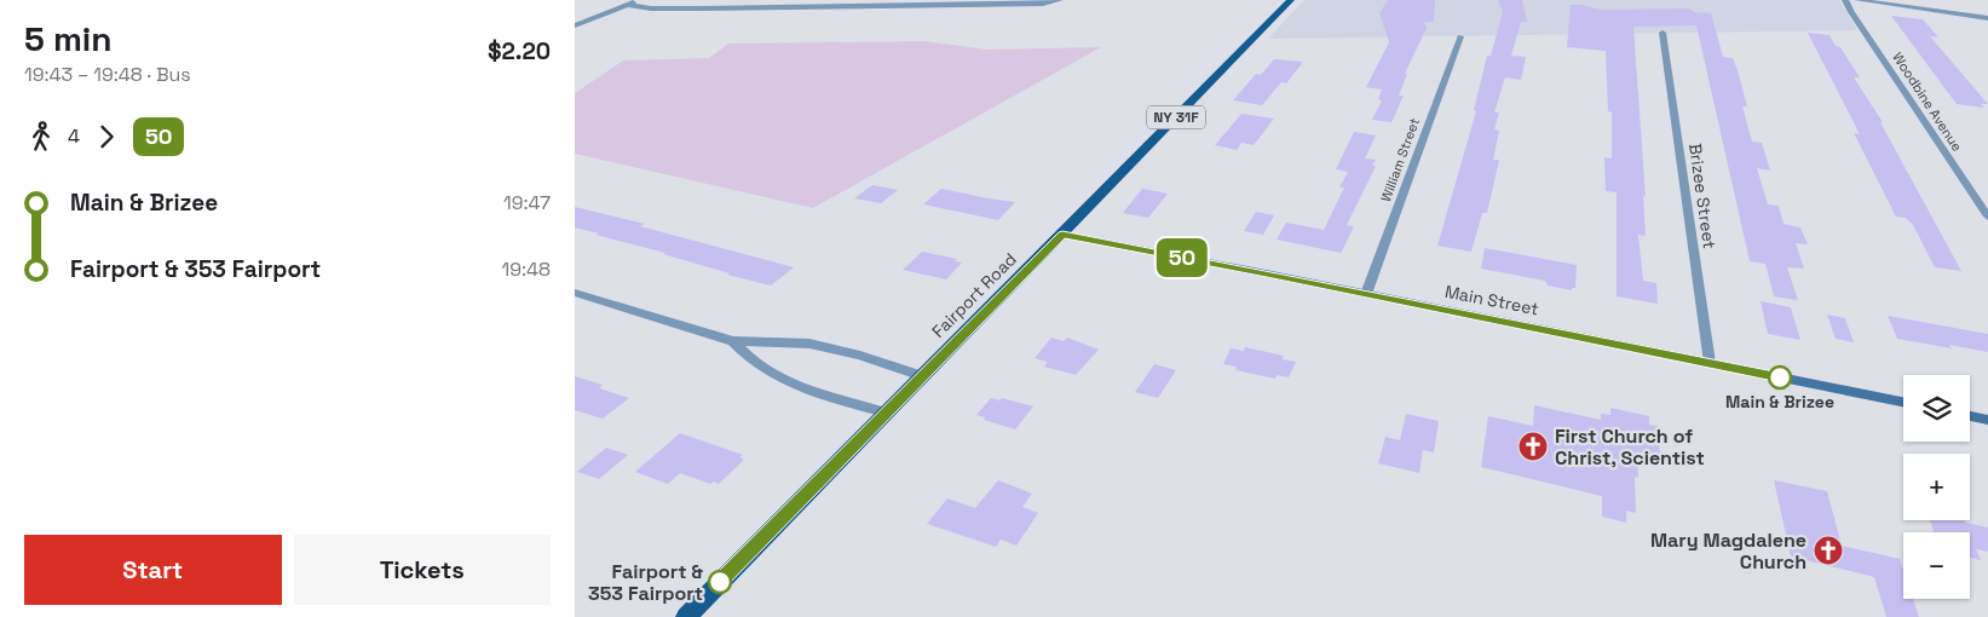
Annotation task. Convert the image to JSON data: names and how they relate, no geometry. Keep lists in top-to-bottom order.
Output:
{
  "streets": {
    "main road": ["NY 31F", "Fairport Road"],
    "street": [
      "Woodbine Avenue",
      "William Street",
      "Brizee Street",
      "Main Street"
    ]
  },
  "crossings": [
    ["William Street", "Main Street"],
    ["Brizee Street", "Main Street"],
    ["Fairport Road", "Main Street"]
  ],
  "places": {
    "other": ["Main & Brizee", "Fairport & 353 Fairport"],
    "church": ["First Church of Christ, Scientist", "Mary Magdalene Church"]
  },
  "lines": ["bus line 50"],
  "page": {
    "heading": ["5 min", "19:43 – 19:48 · Bus", "$2.20"],
    "on_map": "50",
    "legs": ["4", "50"],
    "list": [
      {
        "name": "Main & Brizee",
        "value": "19:47"
      },
      {
        "name": "Fairport & 353 Fairport",
        "value": "19:48"
      }
    ],
    "map_buttons": ["+", "−"],
    "buttons": ["Start", "Tickets"]
  }
}
